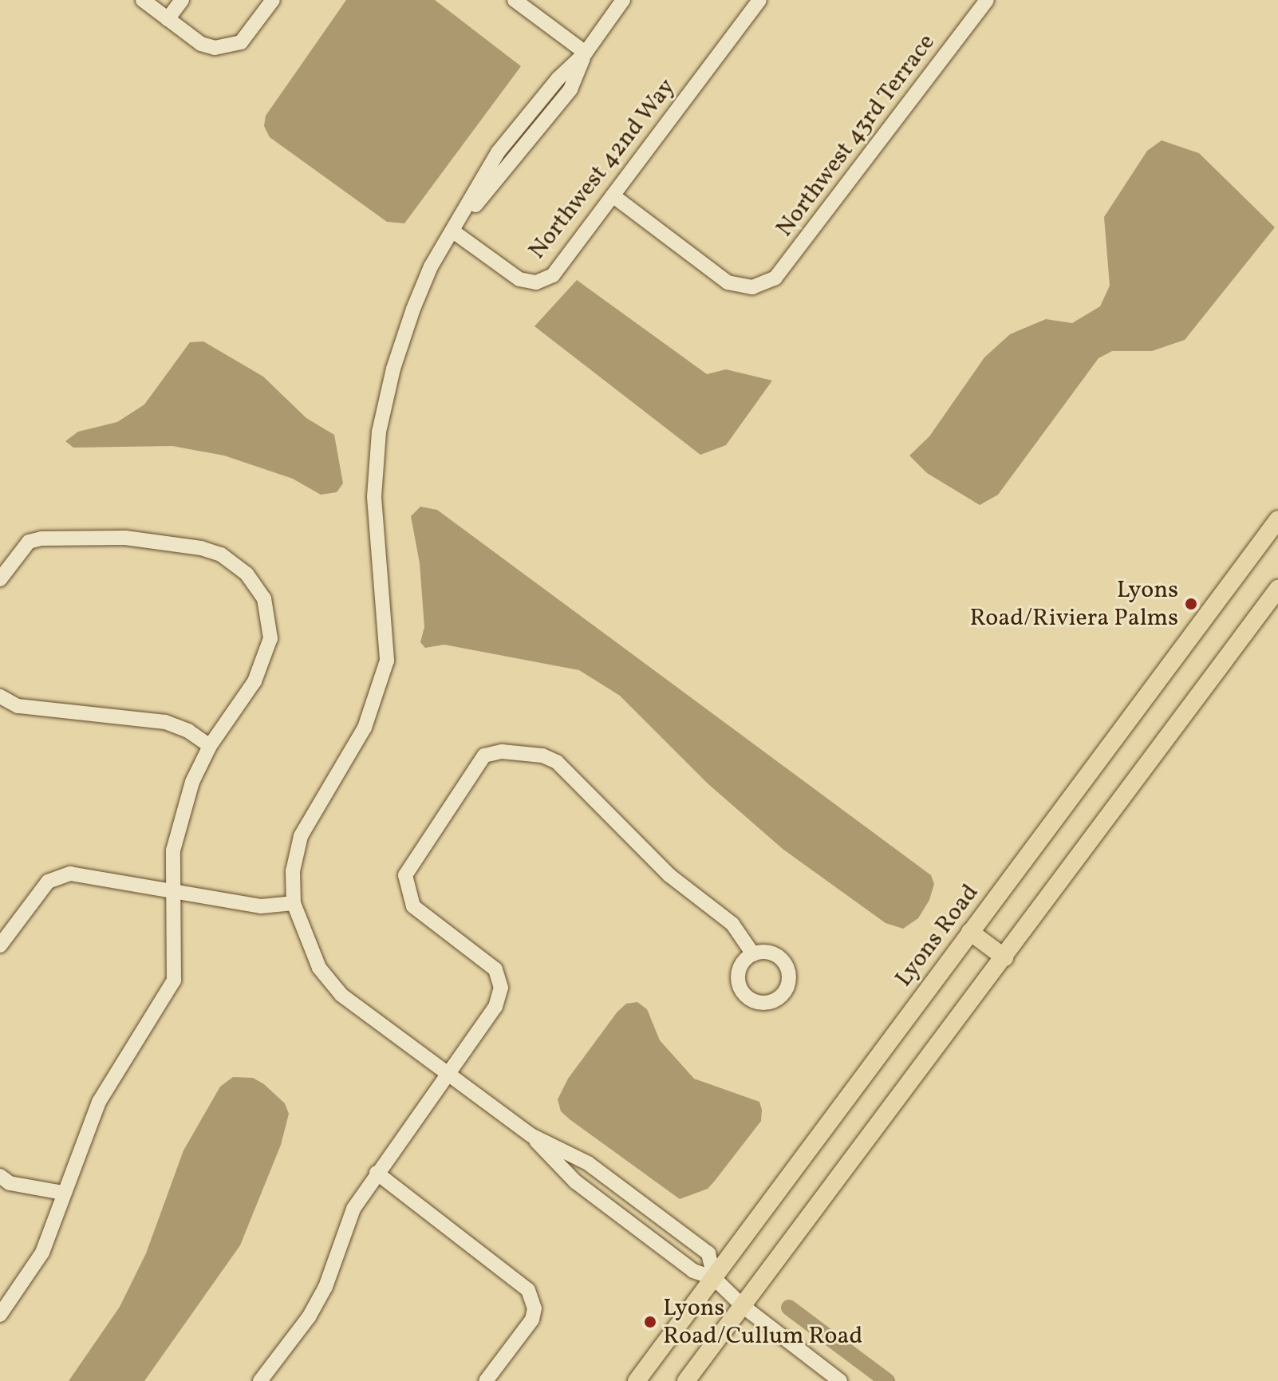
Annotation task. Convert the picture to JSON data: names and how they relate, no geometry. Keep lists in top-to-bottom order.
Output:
{
  "streets": {
    "main road": ["Lyons Road"],
    "street": ["Northwest 43rd Terrace", "Northwest 42nd Way"]
  },
  "crossings": [
    ["Northwest 43rd Terrace", "Northwest 42nd Way"]
  ],
  "places": ["Lyons Road/Riviera Palms", "Lyons Road/Cullum Road"]
}
